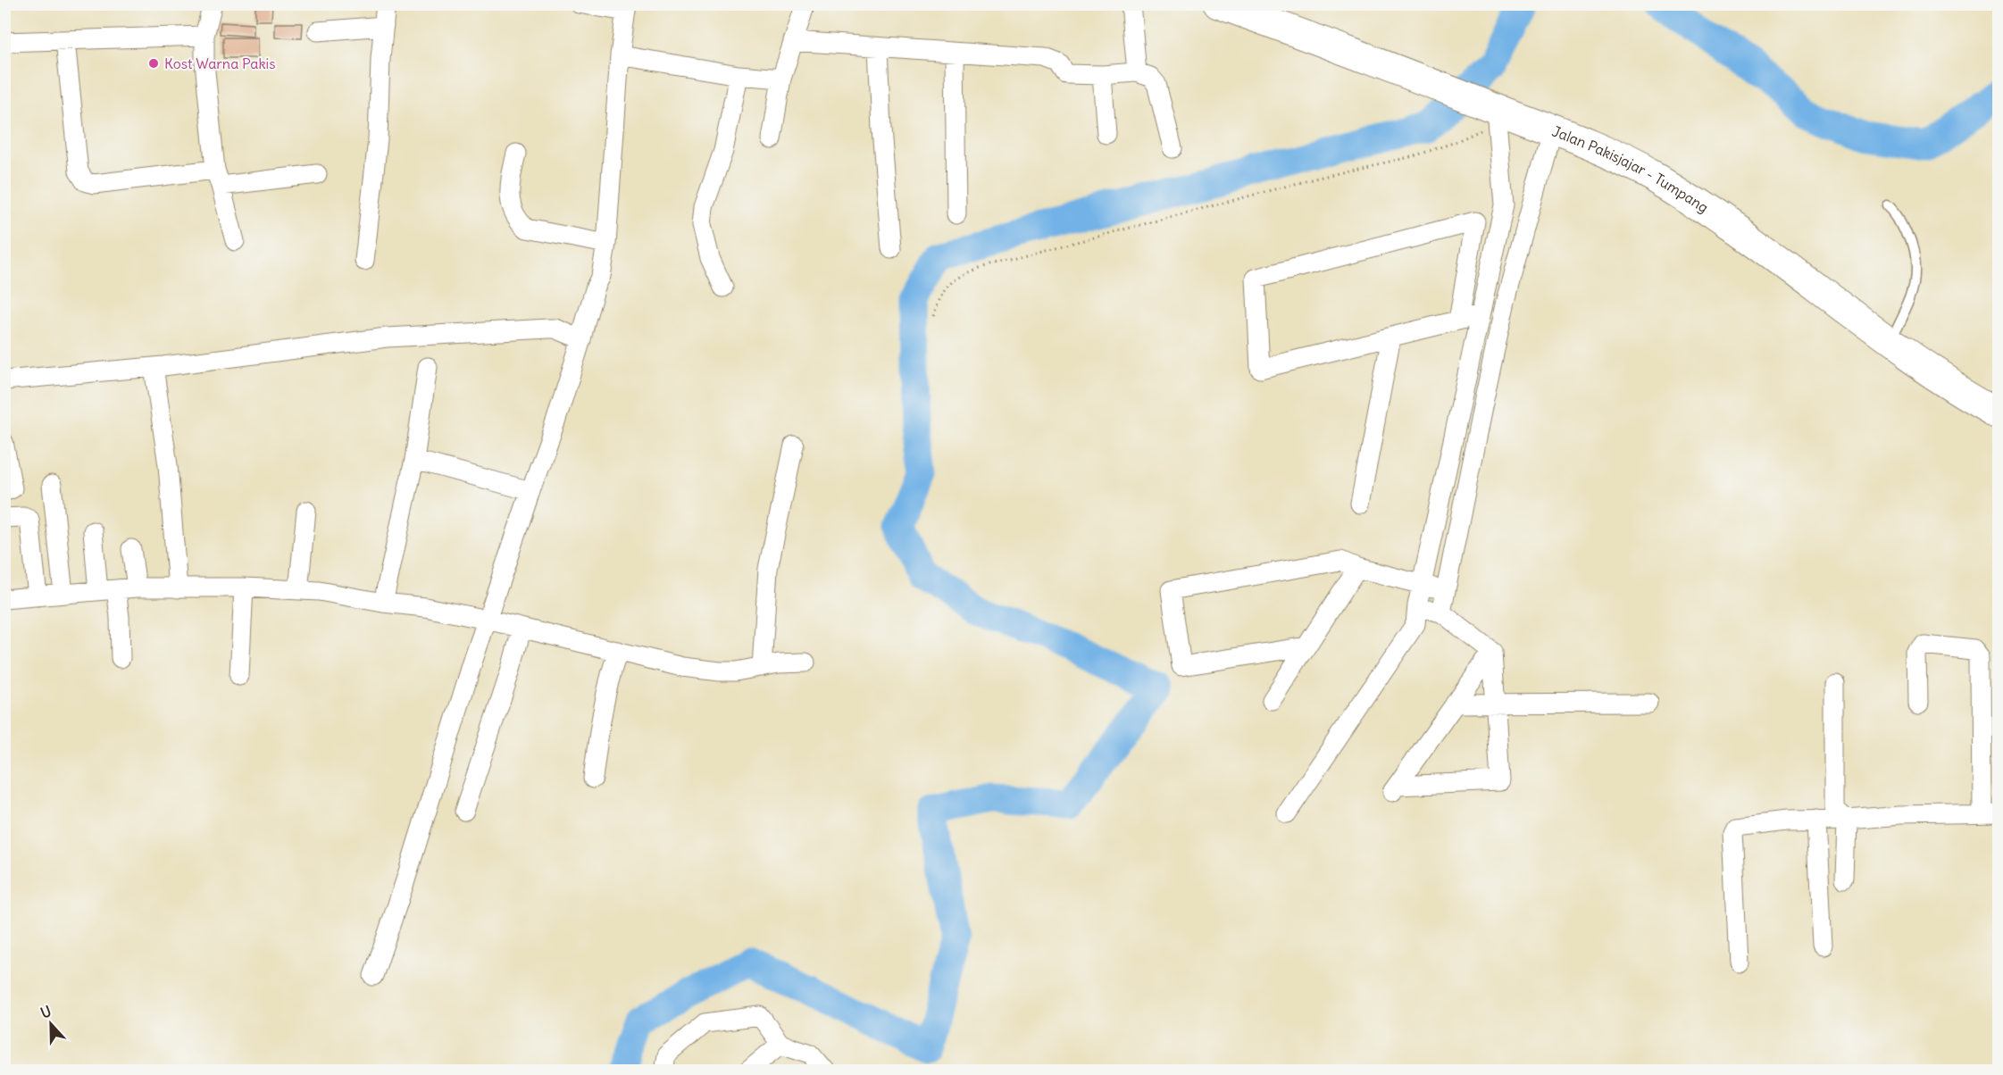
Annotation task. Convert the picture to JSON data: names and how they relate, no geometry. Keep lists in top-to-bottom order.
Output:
{
  "streets": {
    "main road": ["Jalan Pakisjajar - Tumpang"]
  },
  "places": ["Kost Warna Pakis"],
  "north": "top"
}
